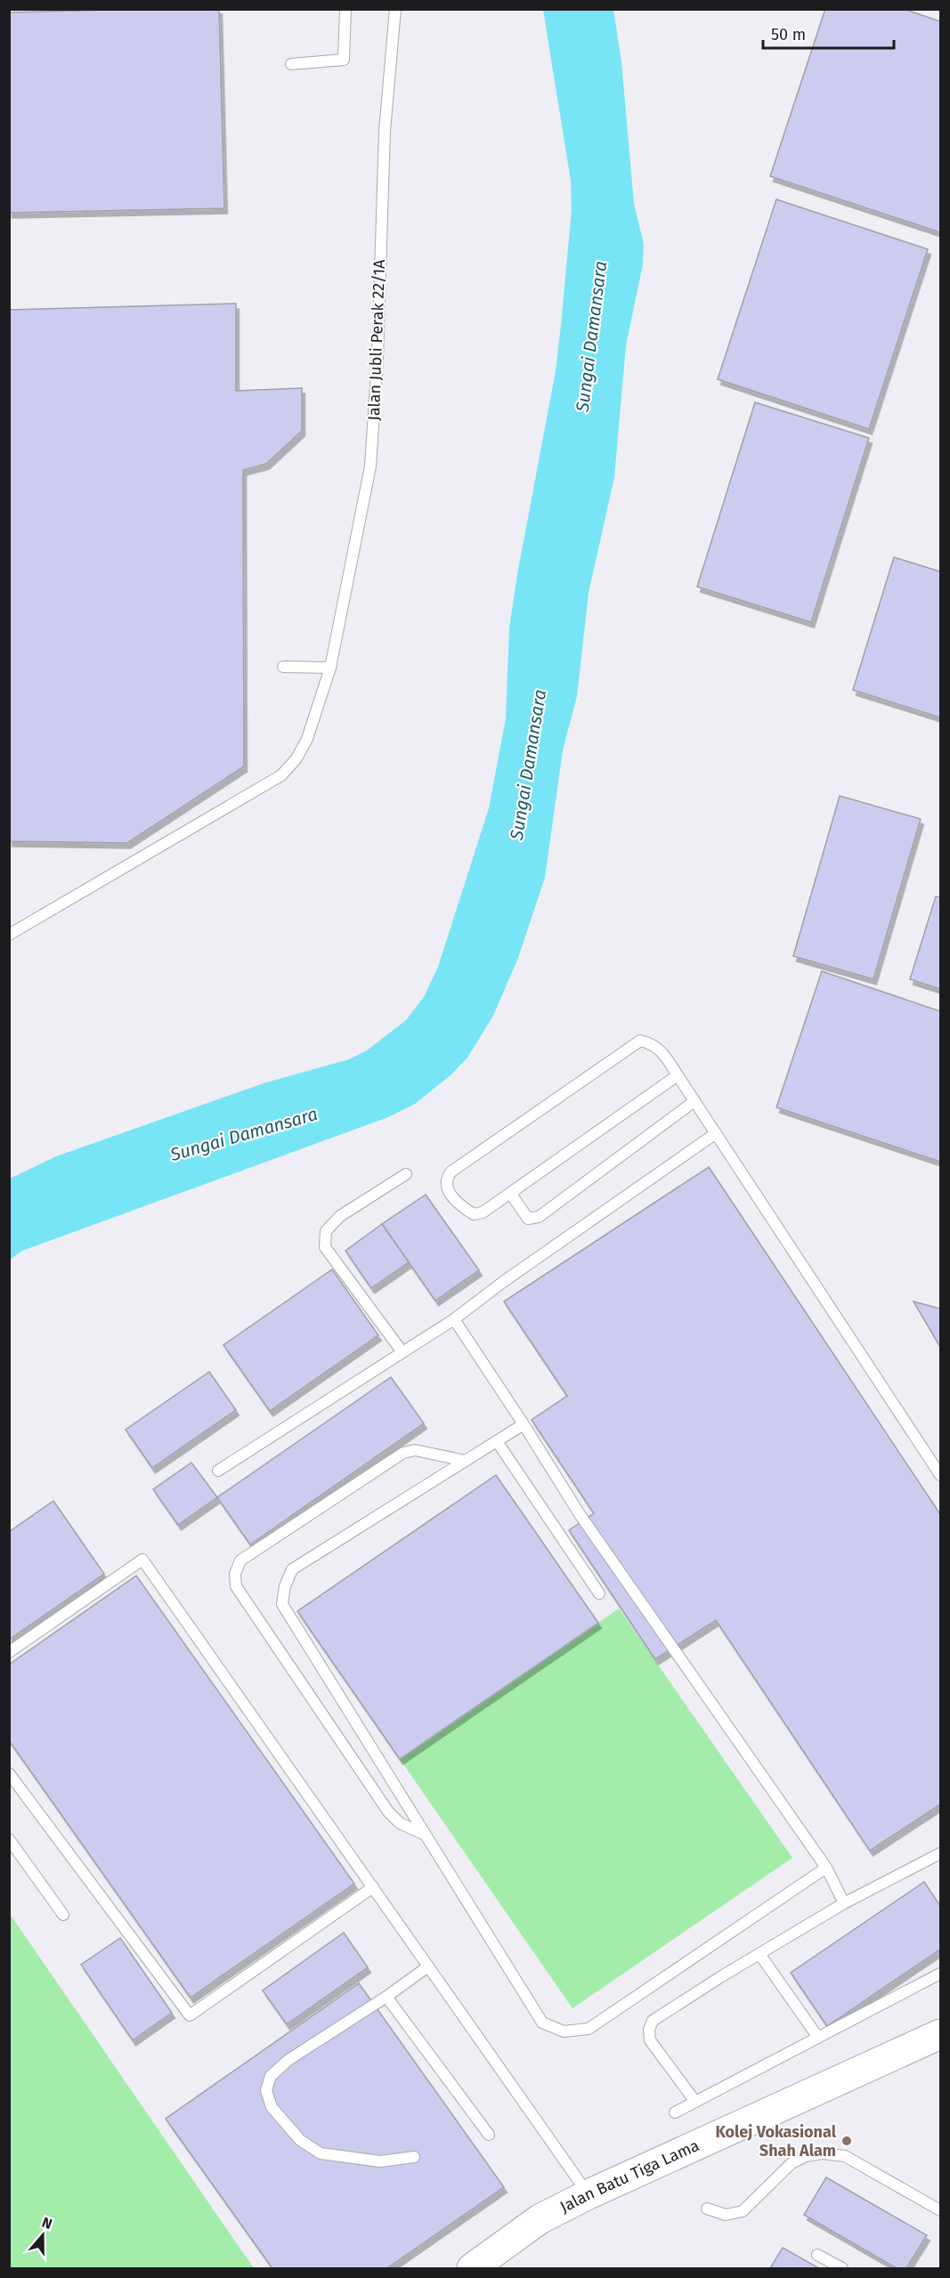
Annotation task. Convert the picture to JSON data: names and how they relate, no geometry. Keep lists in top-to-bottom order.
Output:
{
  "streets": {
    "main road": ["Jalan Batu Tiga Lama"],
    "lane": ["Jalan Jubli Perak 22/1A"]
  },
  "water": ["Sungai Damansara"],
  "places": ["Kolej Vokasional Shah Alam"],
  "scale_bar": "50 m",
  "north": "top"
}
